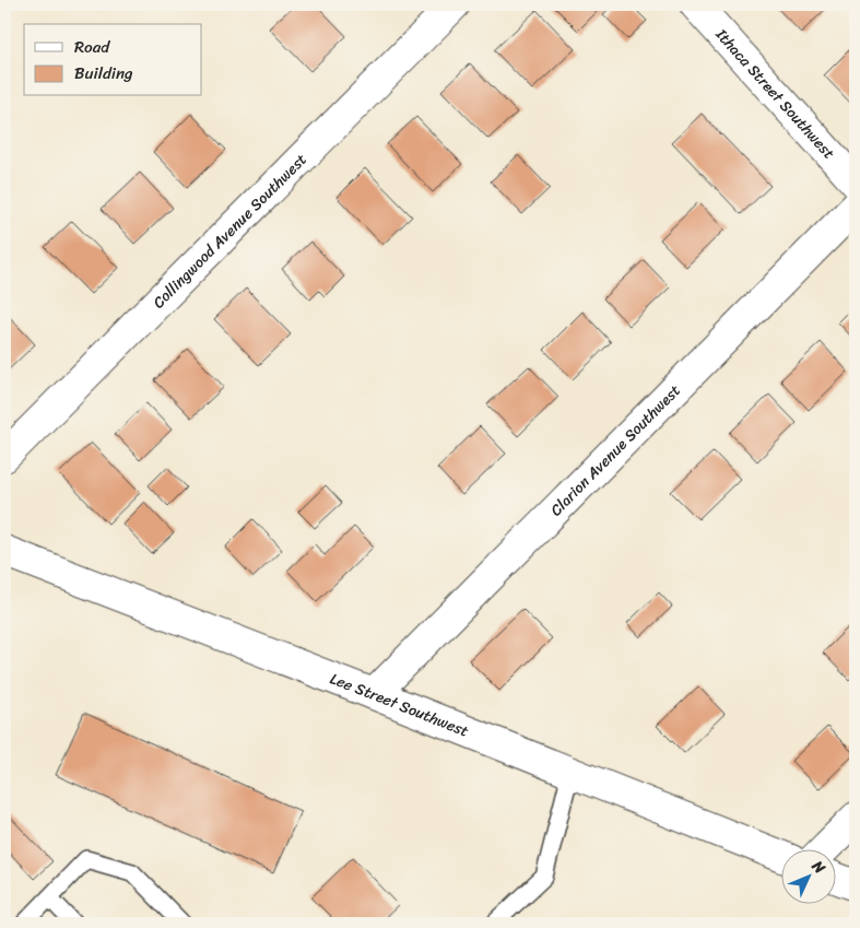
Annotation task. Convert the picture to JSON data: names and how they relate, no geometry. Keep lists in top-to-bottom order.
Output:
{
  "streets": {
    "street": [
      "Ithaca Street Southwest",
      "Collingwood Avenue Southwest",
      "Clarion Avenue Southwest",
      "Lee Street Southwest"
    ]
  },
  "crossings": [
    ["Clarion Avenue Southwest", "Lee Street Southwest"]
  ],
  "legend": ["Road", "Building"],
  "north": "top right"
}
